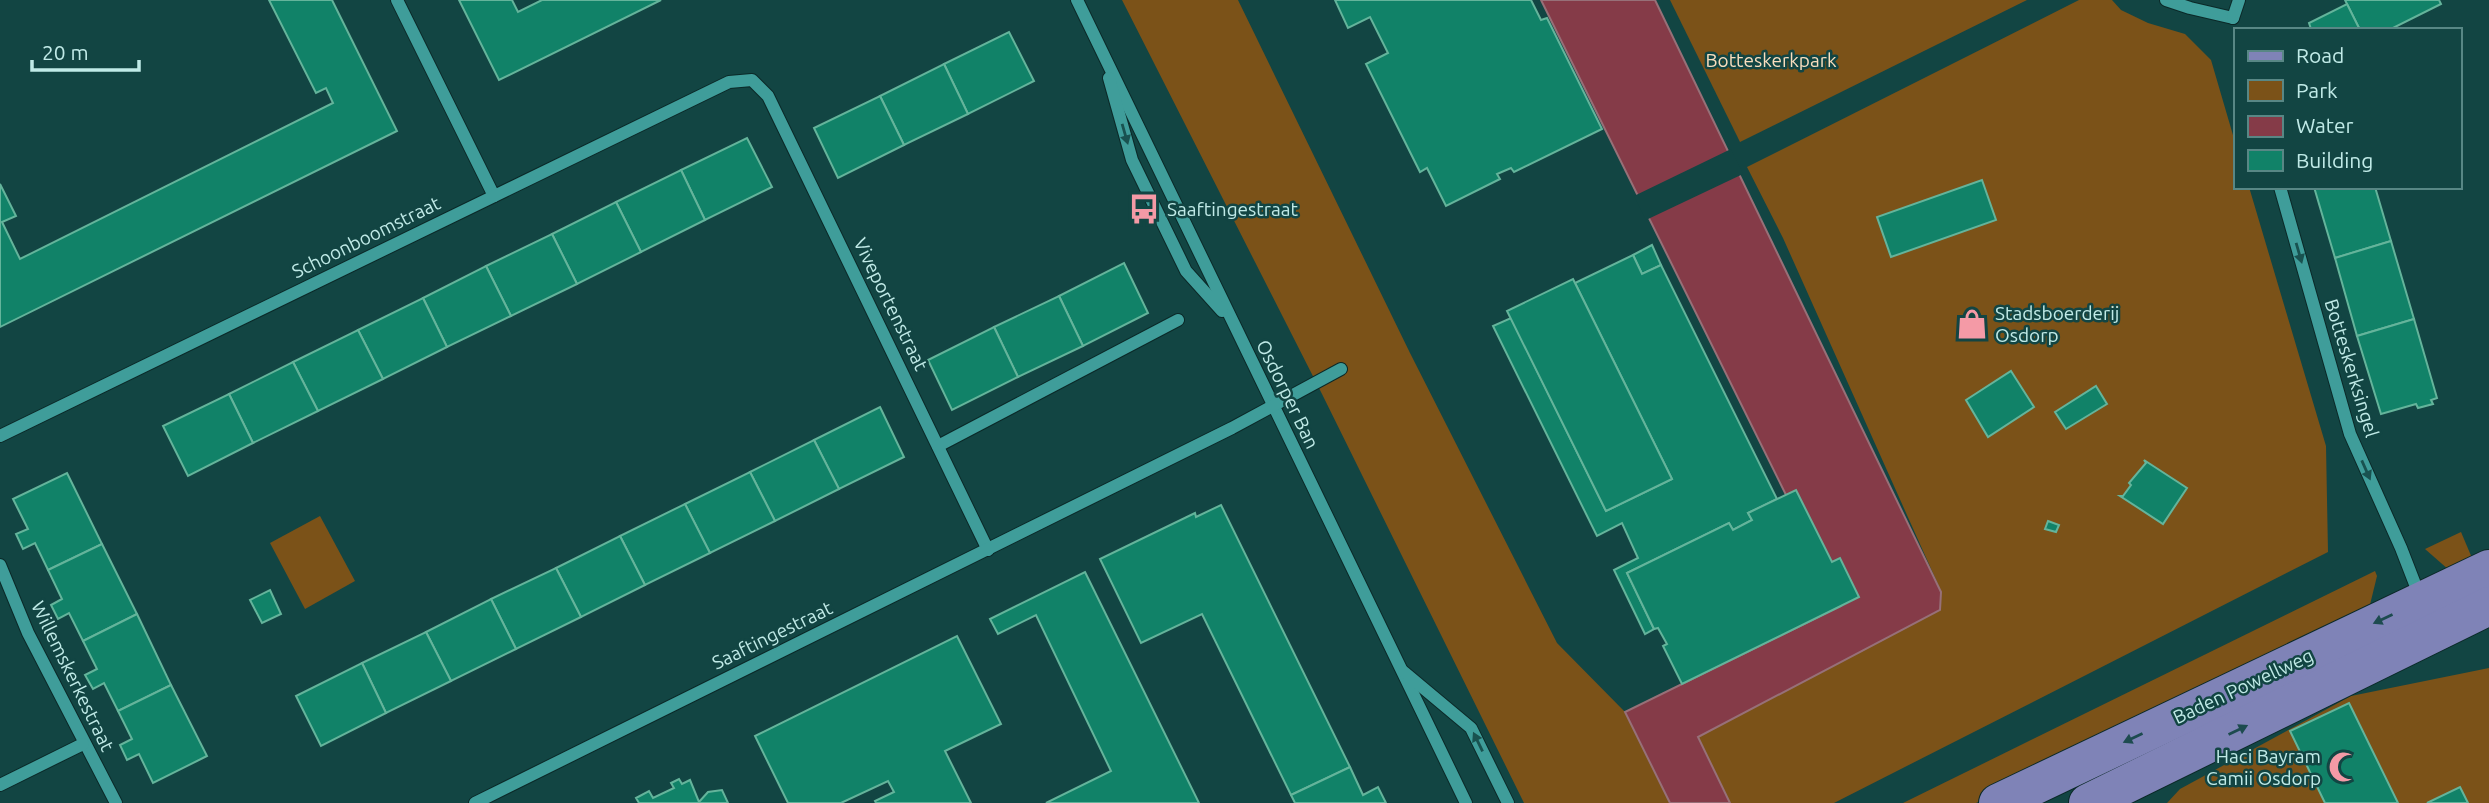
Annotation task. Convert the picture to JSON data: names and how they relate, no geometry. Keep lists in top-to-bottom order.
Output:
{
  "streets": {
    "main road": ["Baden Powellweg"],
    "street": [
      "Schoonboomstraat",
      "Viveportenstraat",
      "Botteskerksingel",
      "Osdorper Ban",
      "Saaftingestraat",
      "Willemskerkestraat"
    ]
  },
  "crossings": [
    ["Schoonboomstraat", "Viveportenstraat"],
    ["Viveportenstraat", "Saaftingestraat"],
    ["Botteskerksingel", "Baden Powellweg"],
    ["Osdorper Ban", "Saaftingestraat"]
  ],
  "one_way": ["Botteskerksingel"],
  "parks": ["Botteskerkpark"],
  "places": {
    "bus stop": ["Saaftingestraat"],
    "shop": ["Stadsboerderij Osdorp"],
    "mosque": ["Haci Bayram Camii Osdorp"]
  },
  "legend": [
    "Road",
    "Park",
    "Water",
    "Building"
  ],
  "scale_bar": "20 m"
}
